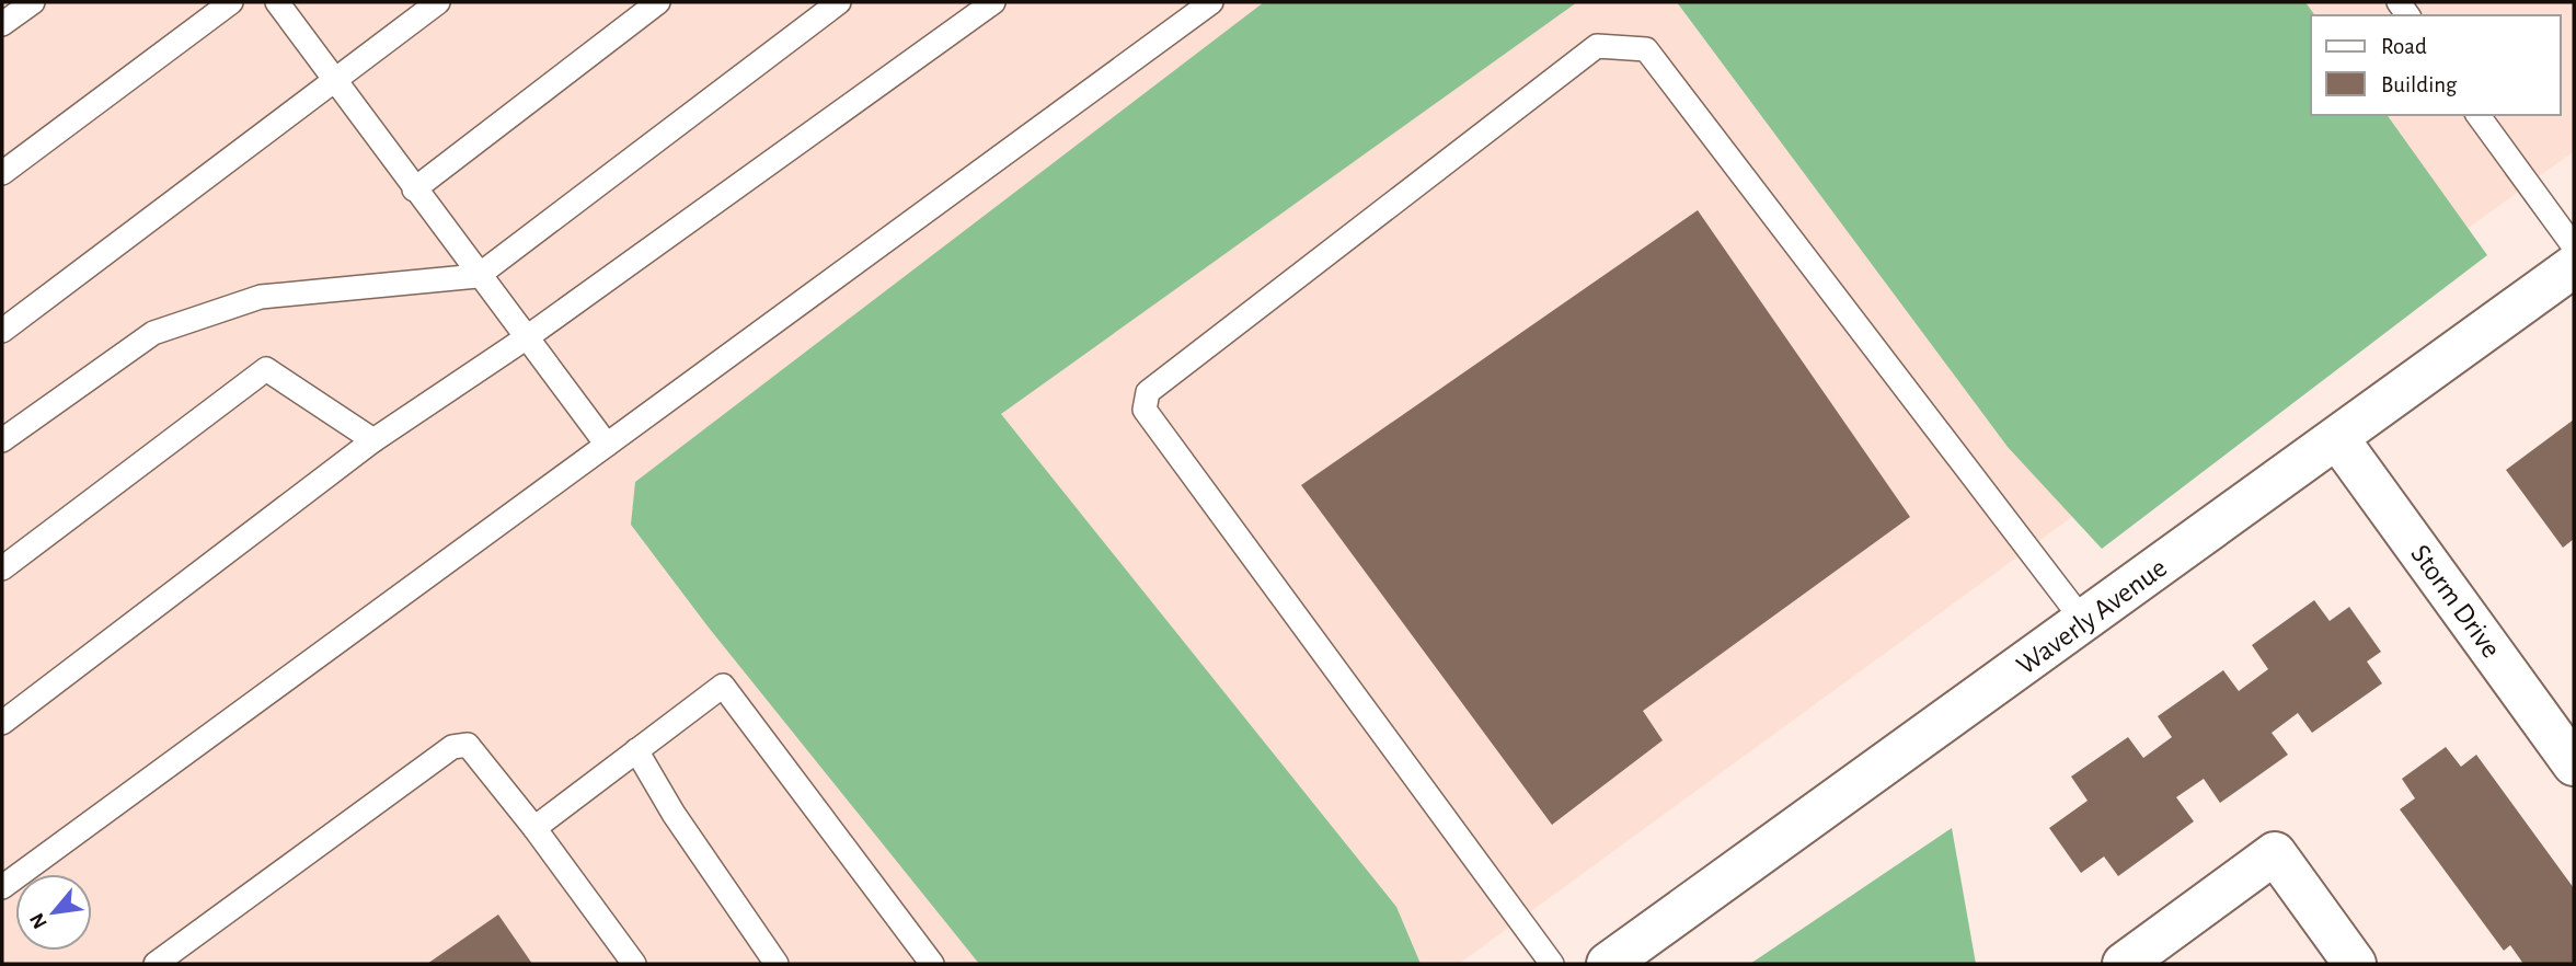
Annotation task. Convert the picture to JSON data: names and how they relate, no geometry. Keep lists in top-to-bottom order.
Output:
{
  "streets": {
    "street": ["Storm Drive", "Waverly Avenue"]
  },
  "crossings": [
    ["Storm Drive", "Waverly Avenue"]
  ],
  "legend": ["Road", "Building"],
  "north": "bottom left"
}
